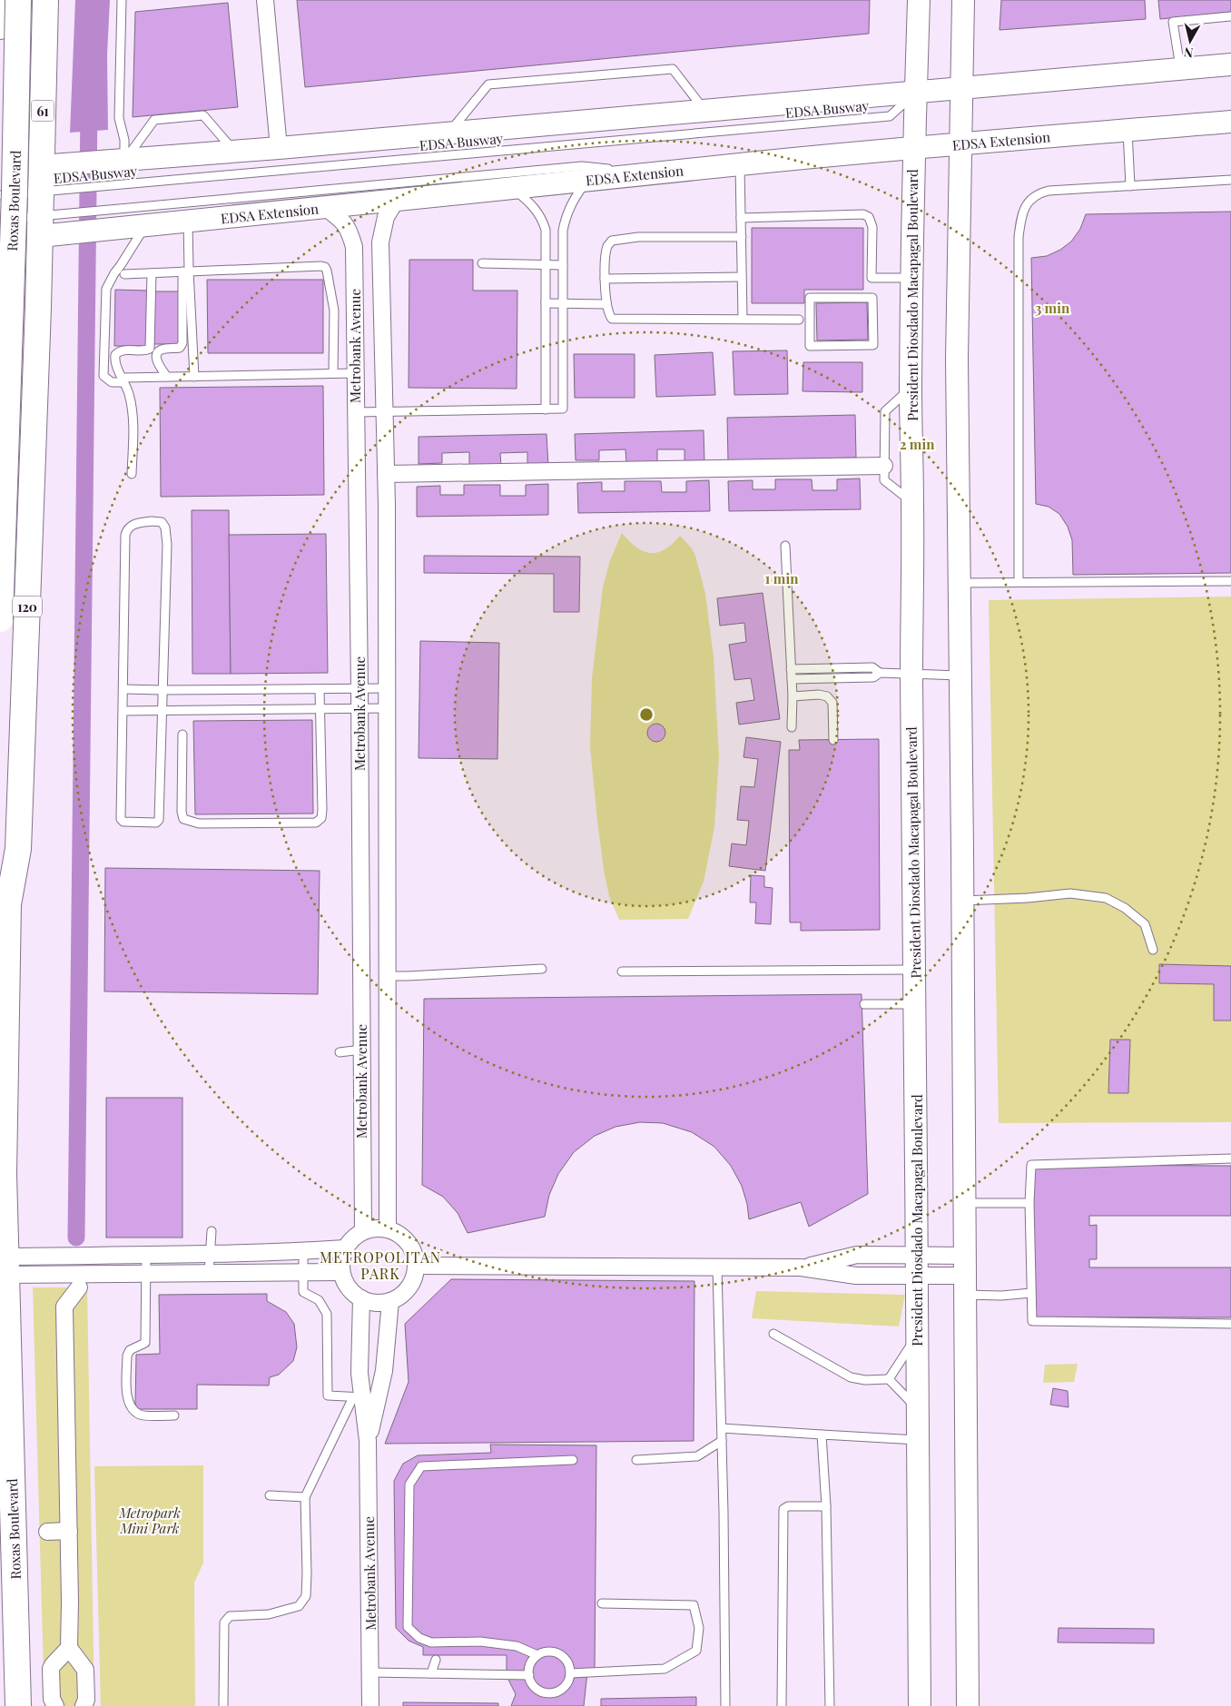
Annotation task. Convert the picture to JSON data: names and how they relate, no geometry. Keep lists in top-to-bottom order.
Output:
{
  "streets": {
    "highway": ["61", "Roxas Boulevard", "120"],
    "main road": ["EDSA Extension", "President Diosdado Macapagal Boulevard"],
    "street": ["Metrobank Avenue"],
    "lane": ["EDSA Busway"]
  },
  "crossings": [
    ["EDSA Busway", "61"],
    ["EDSA Busway", "President Diosdado Macapagal Boulevard"],
    ["61", "EDSA Extension"],
    ["61", "120"],
    ["EDSA Extension", "President Diosdado Macapagal Boulevard"],
    ["EDSA Extension", "Metrobank Avenue"],
    ["EDSA Extension", "120"],
    ["Roxas Boulevard", "120"]
  ],
  "districts": ["METROPOLITAN PARK"],
  "parks": ["Metropark Mini Park"],
  "north": "bottom",
  "rings": ["3 min", "2 min", "1 min"]
}
